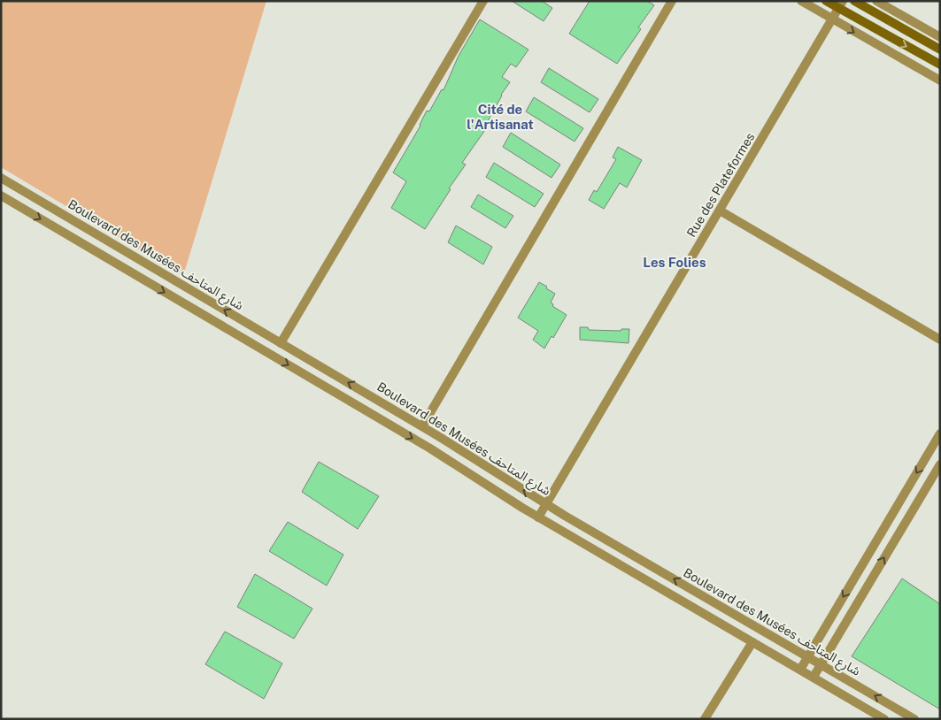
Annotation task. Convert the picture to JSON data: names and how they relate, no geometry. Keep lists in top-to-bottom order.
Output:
{
  "streets": {
    "street": ["Rue des Plateformes", "Boulevard des Musées شارع المتاحف"]
  },
  "crossings": [
    ["Rue des Plateformes", "Boulevard des Musées شارع المتاحف"]
  ],
  "districts": ["Cité de l'Artisanat", "Les Folies"]
}
